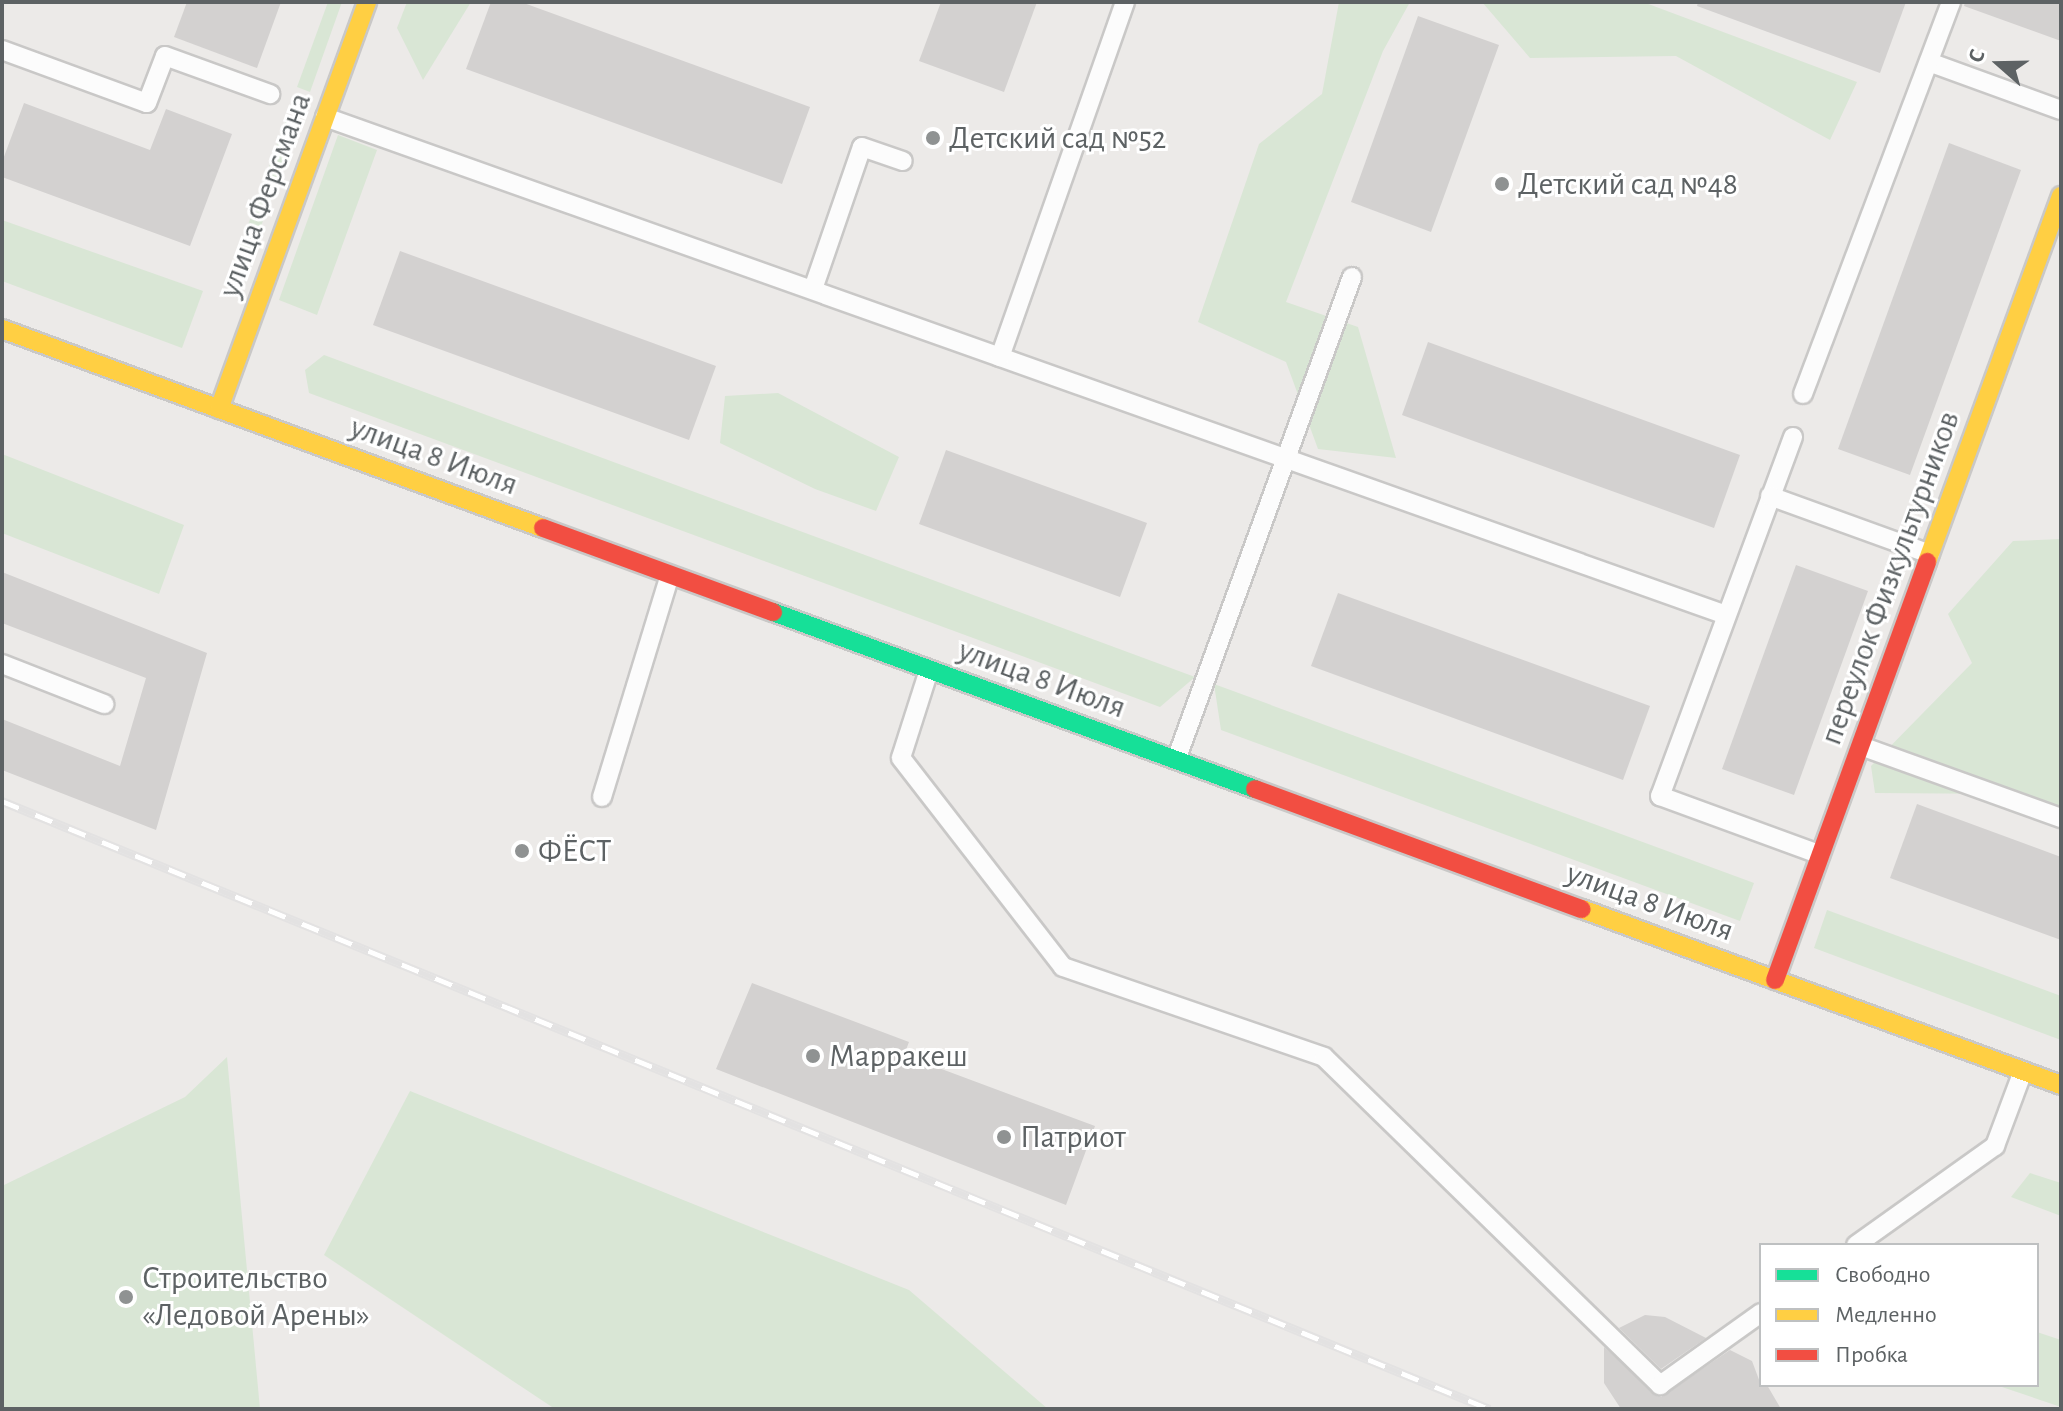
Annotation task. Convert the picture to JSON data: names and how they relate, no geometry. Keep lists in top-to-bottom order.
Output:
{
  "streets": {
    "main road": ["улица Ферсмана", "улица 8 Июля", "переулок Физкультурников"]
  },
  "crossings": [
    ["улица Ферсмана", "улица 8 Июля"],
    ["улица 8 Июля", "переулок Физкультурников"]
  ],
  "places": [
    "Детский сад №52",
    "Детский сад №48",
    "ФЁСТ",
    "Марракеш",
    "Патриот",
    "Строительство «Ледовой Арены»"
  ],
  "legend": ["Свободно", "Медленно", "Пробка"],
  "north": "left"
}
